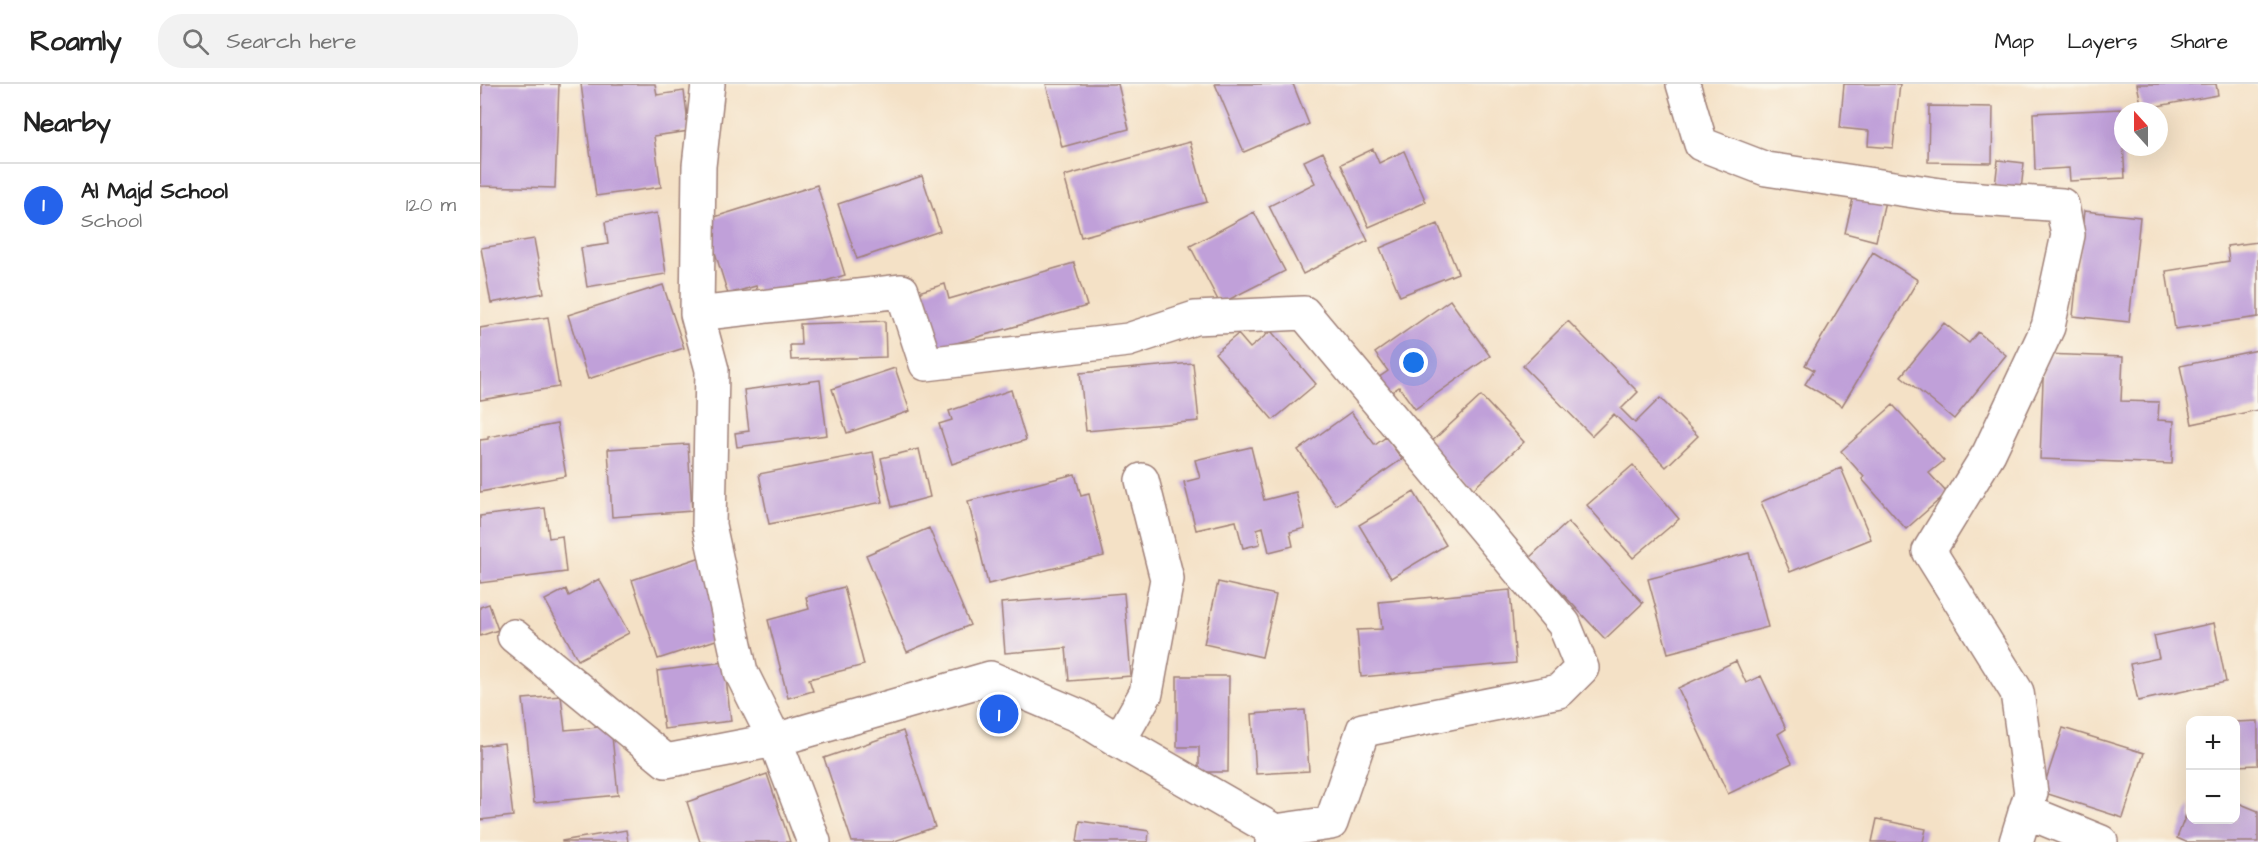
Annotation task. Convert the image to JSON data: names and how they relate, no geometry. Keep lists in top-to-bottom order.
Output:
{
  "north": "top",
  "page": {
    "header": "Roamly",
    "search": "Search here",
    "nav": ["Map", "Layers", "Share"],
    "heading": "Nearby",
    "list": [
      {
        "mark": "1",
        "name": "Al Majd School",
        "note": "School",
        "value": "120 m"
      }
    ],
    "pins": "1",
    "map_buttons": ["+", "−"]
  }
}
